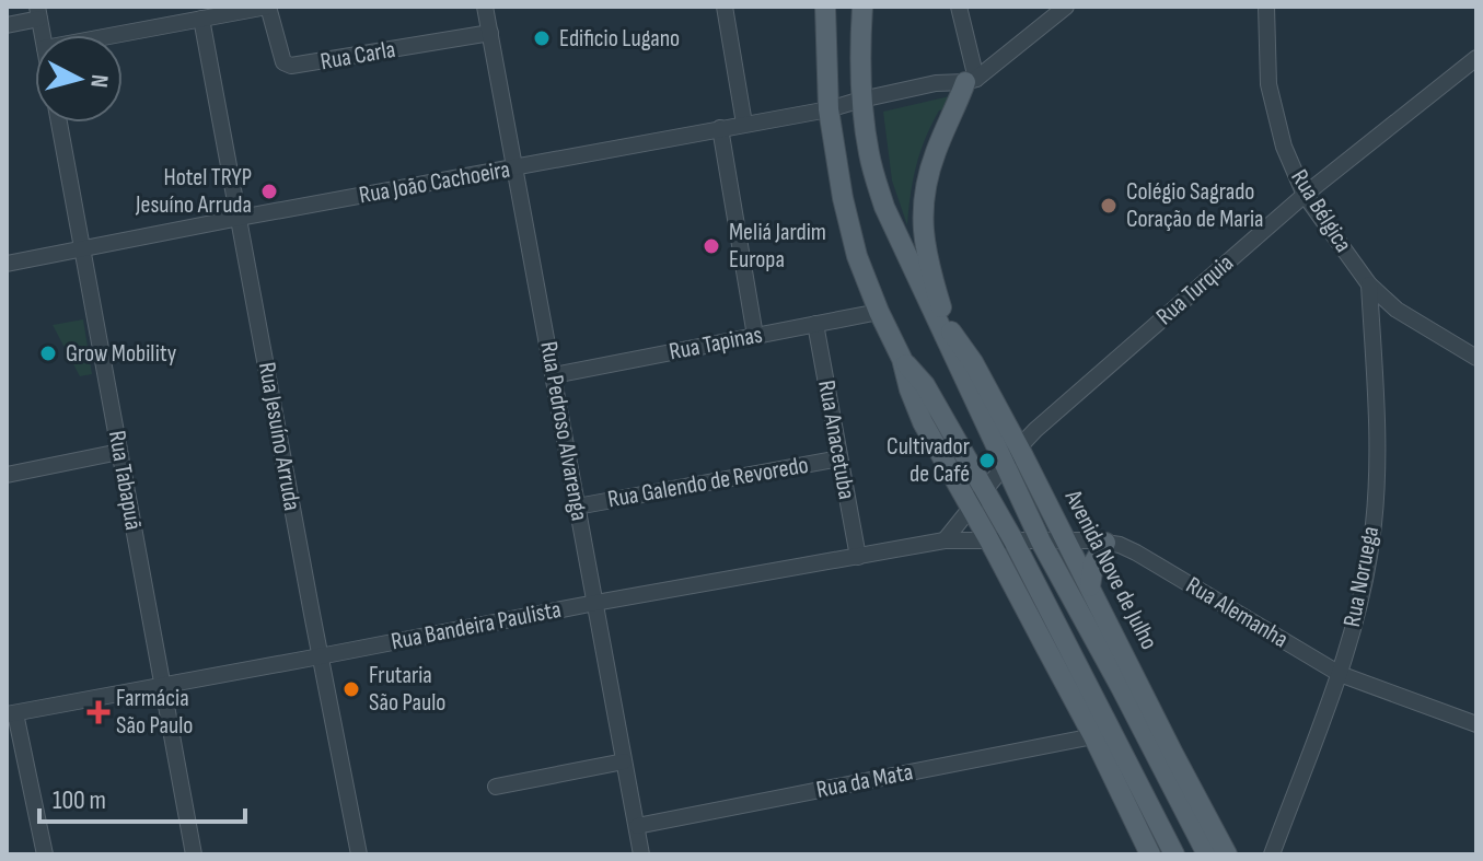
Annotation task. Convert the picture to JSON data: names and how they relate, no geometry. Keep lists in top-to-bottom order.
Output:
{
  "streets": {
    "main road": ["Avenida Nove de Julho"],
    "street": [
      "Rua Carla",
      "Rua João Cachoeira",
      "Rua Bélgica",
      "Rua Turquia",
      "Rua Tapinas",
      "Rua Pedroso Alvarenga",
      "Rua Jesuíno Arruda",
      "Rua Anacetuba",
      "Rua Tabapuã",
      "Rua Galendo de Revoredo",
      "Rua Noruega",
      "Rua Alemanha",
      "Rua Bandeira Paulista",
      "Rua da Mata"
    ]
  },
  "crossings": [
    ["Rua Carla", "Rua Pedroso Alvarenga"],
    ["Rua João Cachoeira", "Rua Pedroso Alvarenga"],
    ["Rua João Cachoeira", "Rua Jesuíno Arruda"],
    ["Rua João Cachoeira", "Rua Tabapuã"],
    ["Rua João Cachoeira", "Avenida Nove de Julho"],
    ["Rua Bélgica", "Rua Turquia"],
    ["Rua Bélgica", "Rua Noruega"],
    ["Rua Turquia", "Avenida Nove de Julho"],
    ["Rua Tapinas", "Rua Pedroso Alvarenga"],
    ["Rua Tapinas", "Rua Anacetuba"],
    ["Rua Pedroso Alvarenga", "Rua Galendo de Revoredo"],
    ["Rua Pedroso Alvarenga", "Rua Bandeira Paulista"],
    ["Rua Pedroso Alvarenga", "Rua da Mata"],
    ["Rua Jesuíno Arruda", "Rua Bandeira Paulista"],
    ["Rua Anacetuba", "Rua Galendo de Revoredo"],
    ["Rua Anacetuba", "Rua Bandeira Paulista"],
    ["Rua Tabapuã", "Rua Bandeira Paulista"],
    ["Avenida Nove de Julho", "Rua Alemanha"],
    ["Rua Noruega", "Rua Alemanha"],
    ["Rua Alemanha", "Rua Bandeira Paulista"]
  ],
  "places": {
    "other": [
      "Edificio Lugano",
      "Hotel TRYP Jesuíno Arruda",
      "Colégio Sagrado Coração de Maria",
      "Meliá Jardim Europa",
      "Grow Mobility",
      "Cultivador de Café",
      "Frutaria São Paulo"
    ],
    "health": ["Farmácia São Paulo"]
  },
  "scale_bar": "100 m",
  "north": "right"
}
